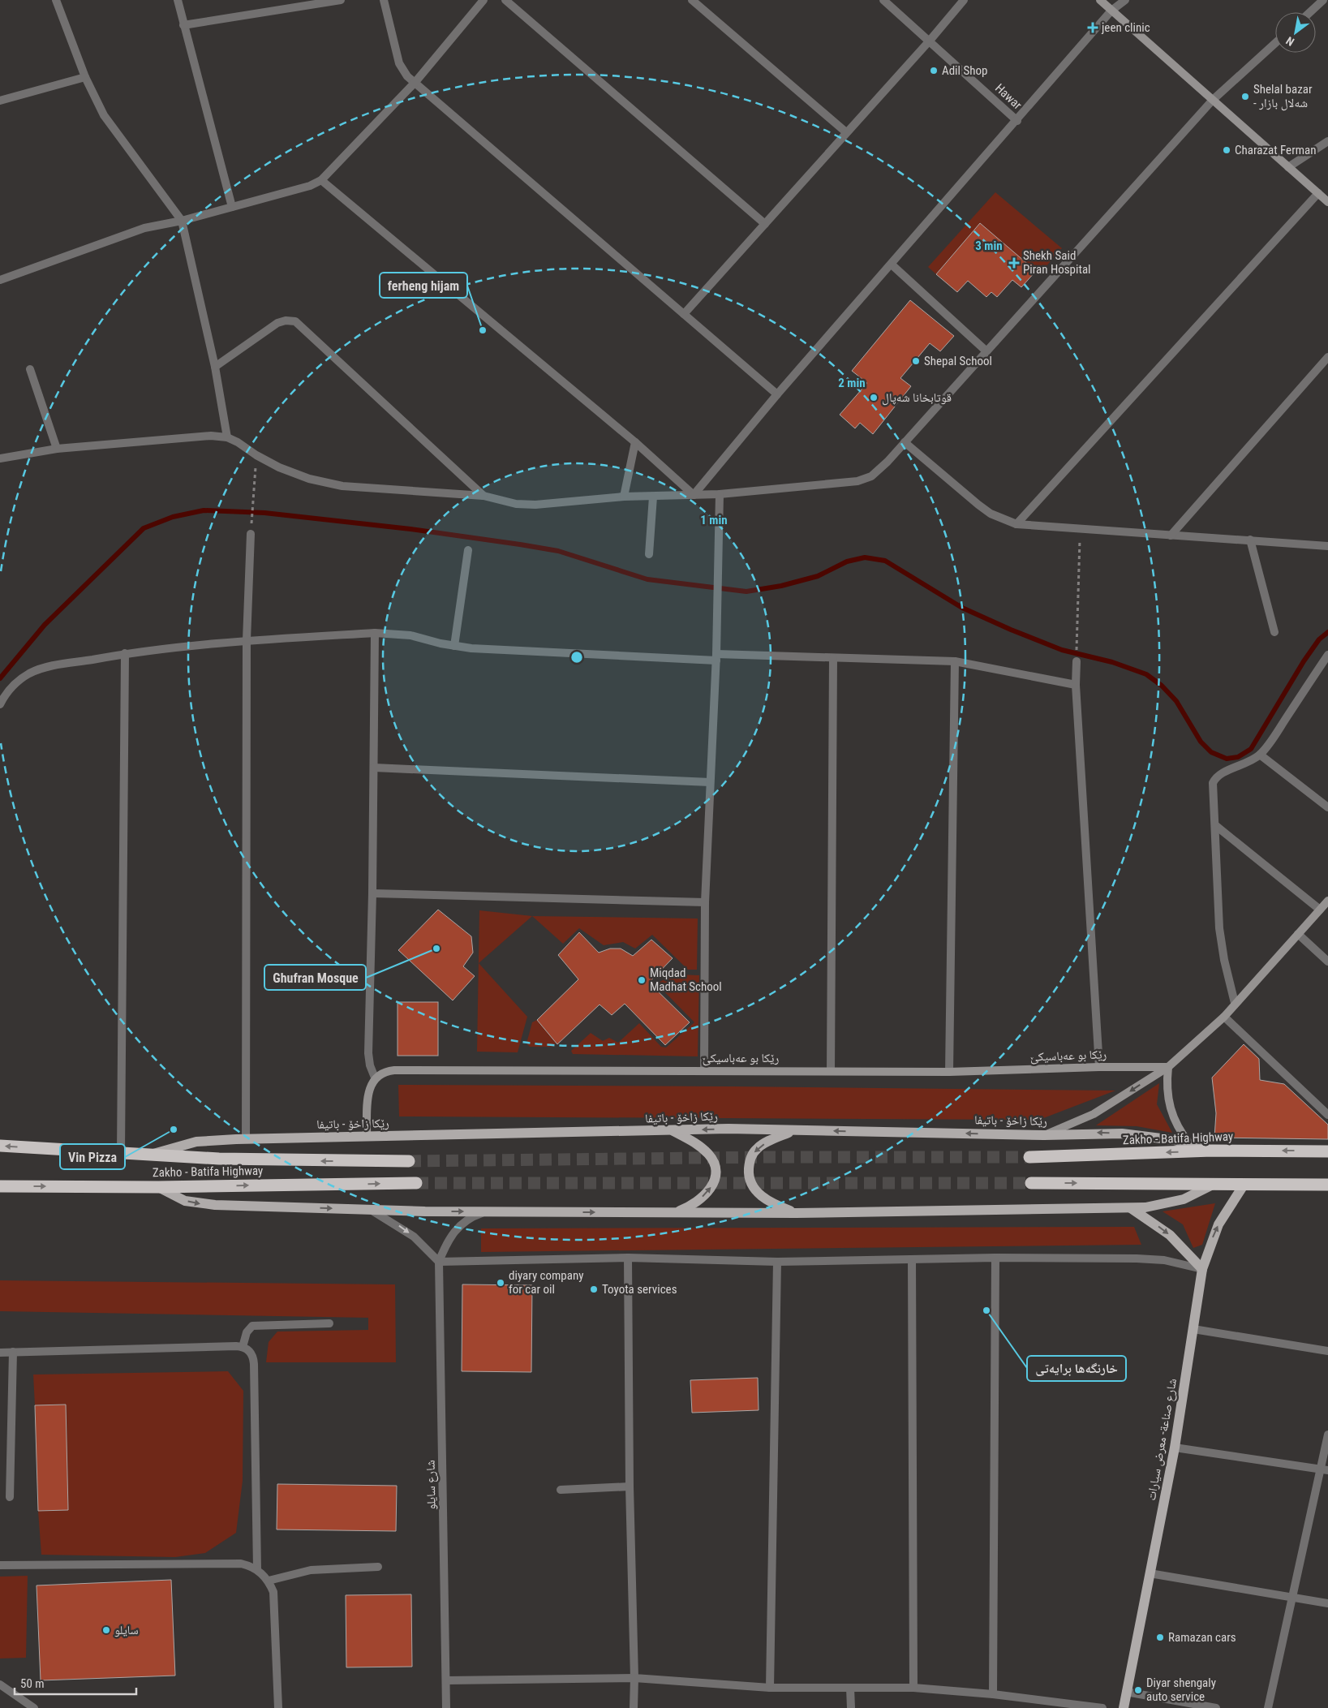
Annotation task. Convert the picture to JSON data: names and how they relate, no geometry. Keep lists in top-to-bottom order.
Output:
{
  "streets": {
    "highway": ["Zakho - Batifa Highway"],
    "main road": ["رێکا زاخۆ - باتیفا", "شارع صناعة- معرض سيارات"],
    "street": ["Hawar", "رێكا بو عه‌باسيكێ", "شارع سايلو"]
  },
  "crossings": [
    ["رێکا زاخۆ - باتیفا", "Zakho - Batifa Highway"]
  ],
  "places": {
    "health": ["jeen clinic", "Shekh Said Piran Hospital"],
    "other": [
      "Adil Shop",
      "Shelal bazar - شەلال بازار",
      "Charazat Ferman",
      "ferheng hijam",
      "Shepal School",
      "قوتابخانا شەپال",
      "Ghufran Mosque",
      "Miqdad Madhat School",
      "Vin Pizza",
      "diyary company for car oil",
      "Toyota services",
      "خارنگه‌ها برايه‌تى",
      "سايلو",
      "Ramazan cars",
      "Diyar shengaly auto service"
    ]
  },
  "scale_bar": "50 m",
  "north": "bottom left",
  "rings": ["3 min", "2 min", "1 min"]
}
